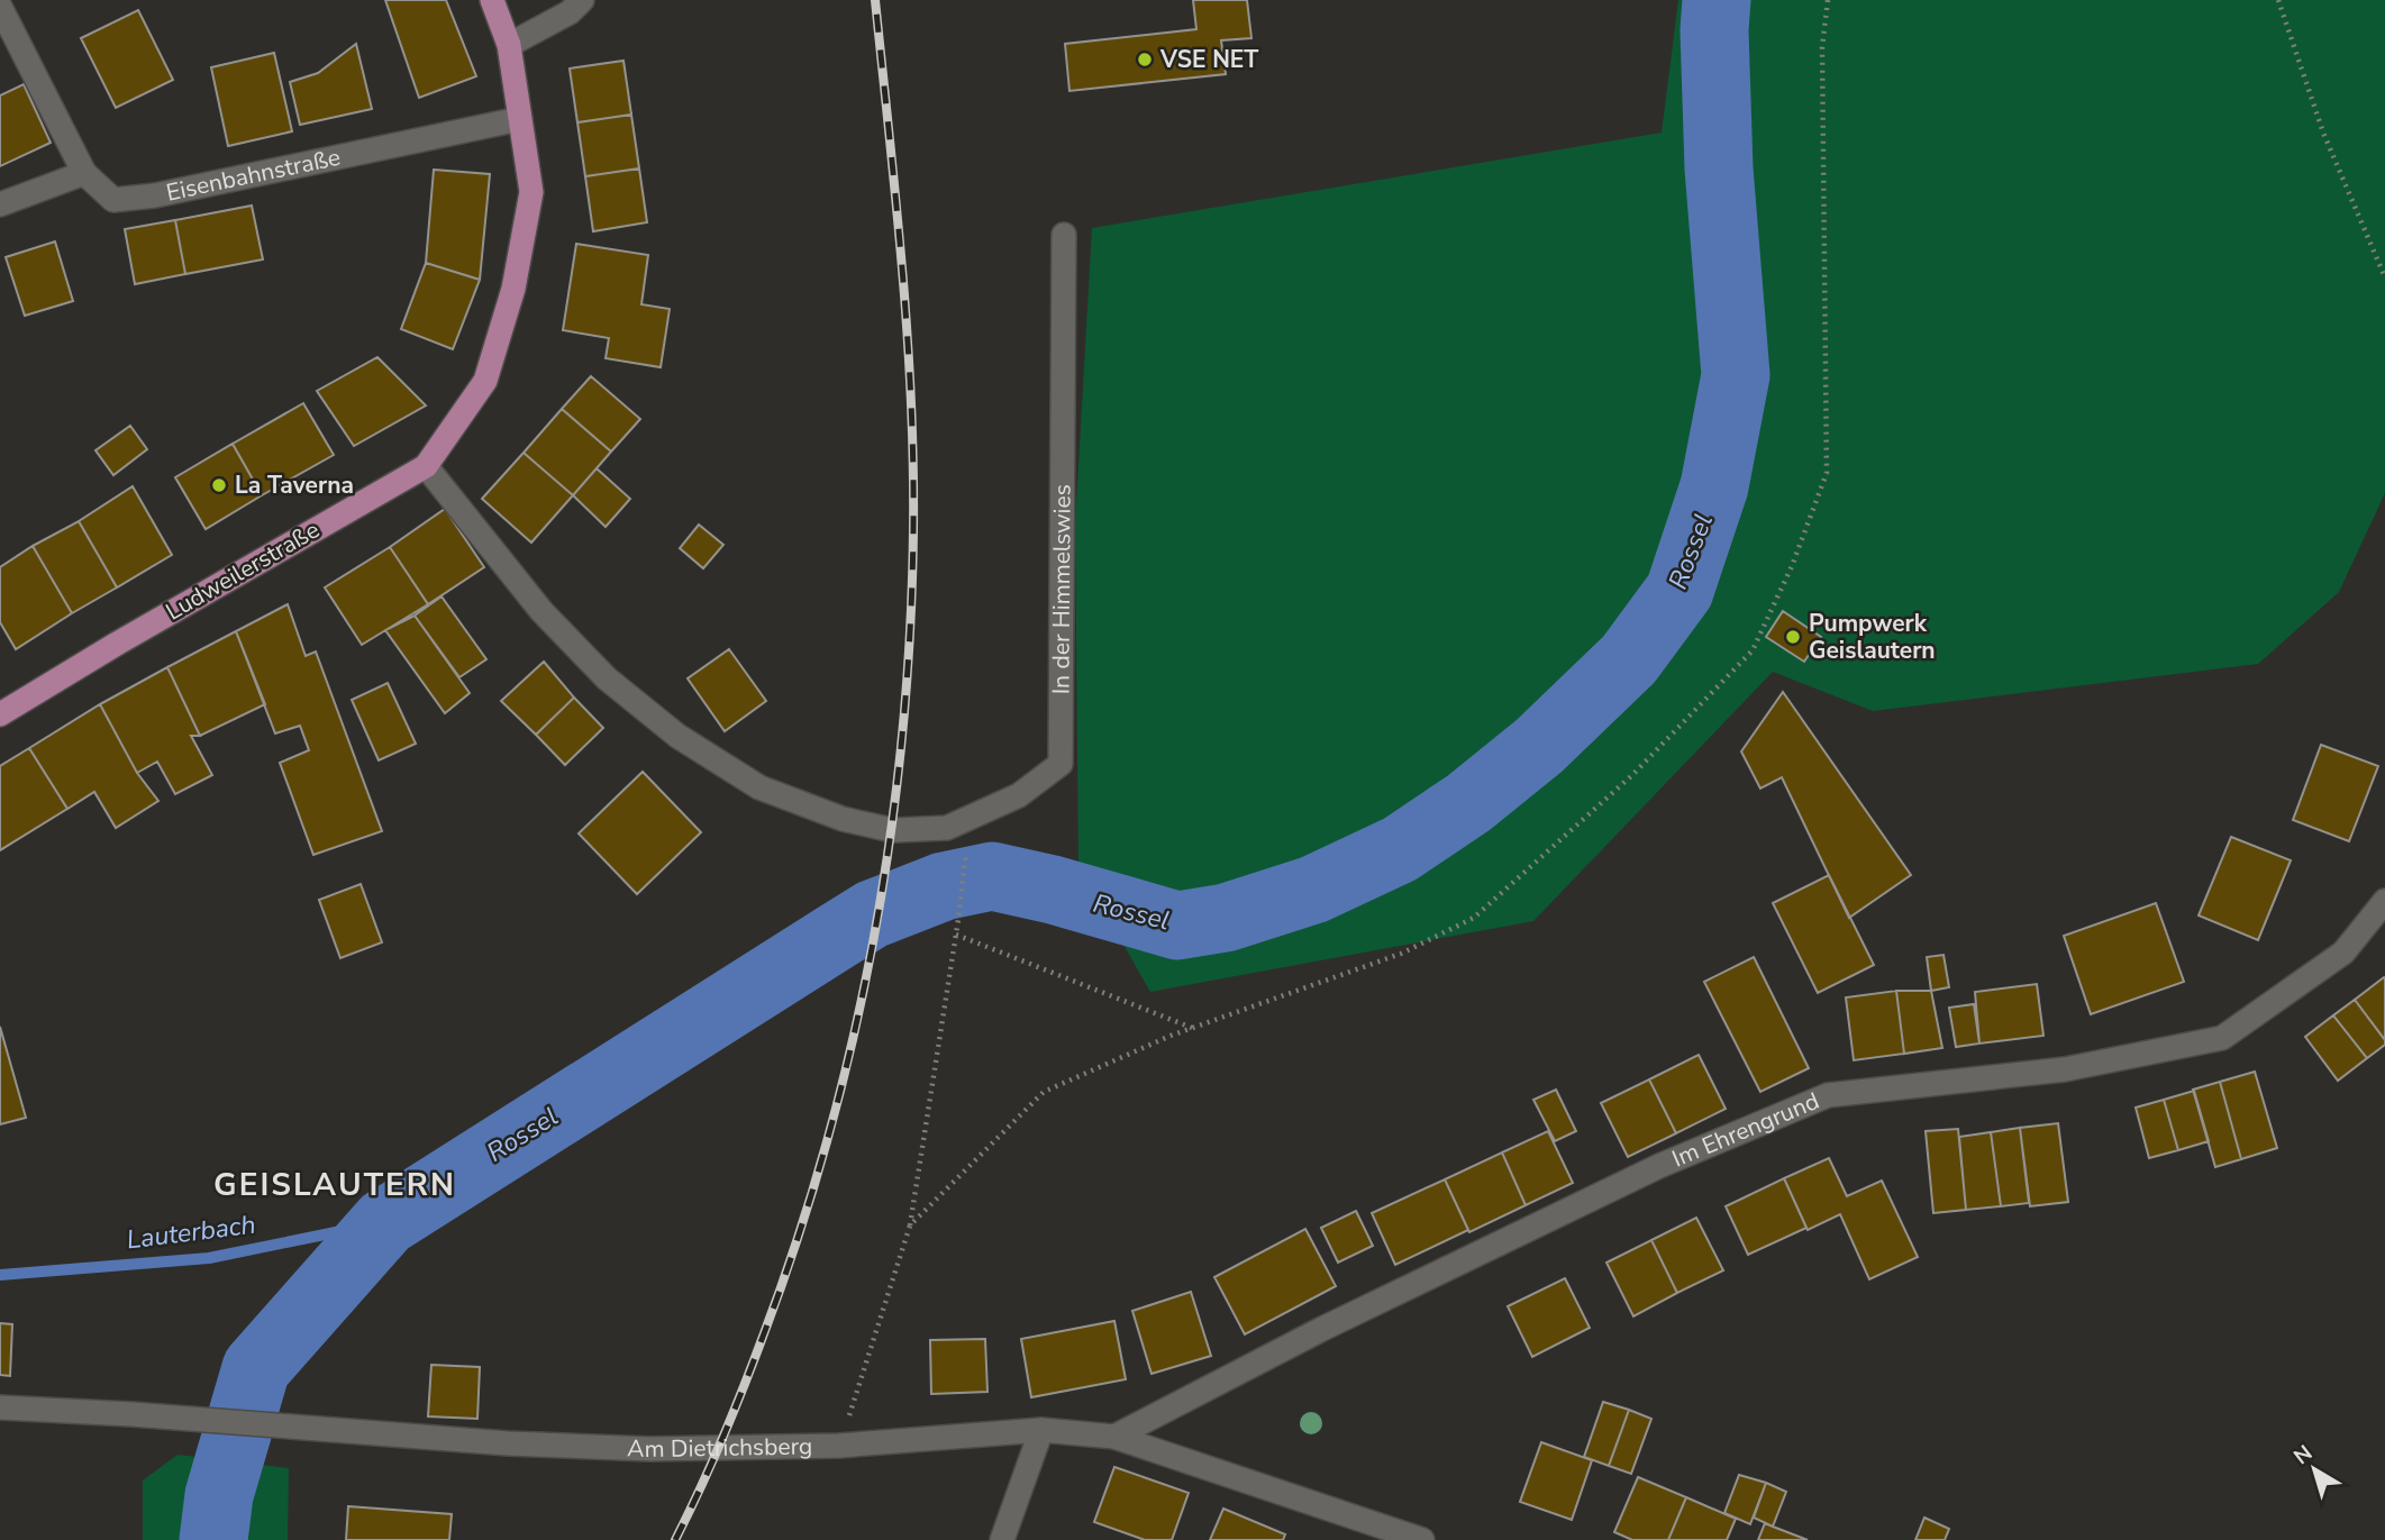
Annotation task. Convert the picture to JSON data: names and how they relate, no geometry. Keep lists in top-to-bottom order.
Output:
{
  "streets": {
    "main road": ["Ludweilerstraße"],
    "street": [
      "Eisenbahnstraße",
      "In der Himmelswies",
      "Im Ehrengrund",
      "Am Dietrichsberg"
    ]
  },
  "crossings": [
    ["Eisenbahnstraße", "Ludweilerstraße"],
    ["Ludweilerstraße", "In der Himmelswies"],
    ["Im Ehrengrund", "Am Dietrichsberg"]
  ],
  "districts": ["GEISLAUTERN"],
  "water": ["Rossel", "Lauterbach"],
  "places": ["VSE NET", "La Taverna", "Pumpwerk Geislautern"],
  "north": "top left"
}
